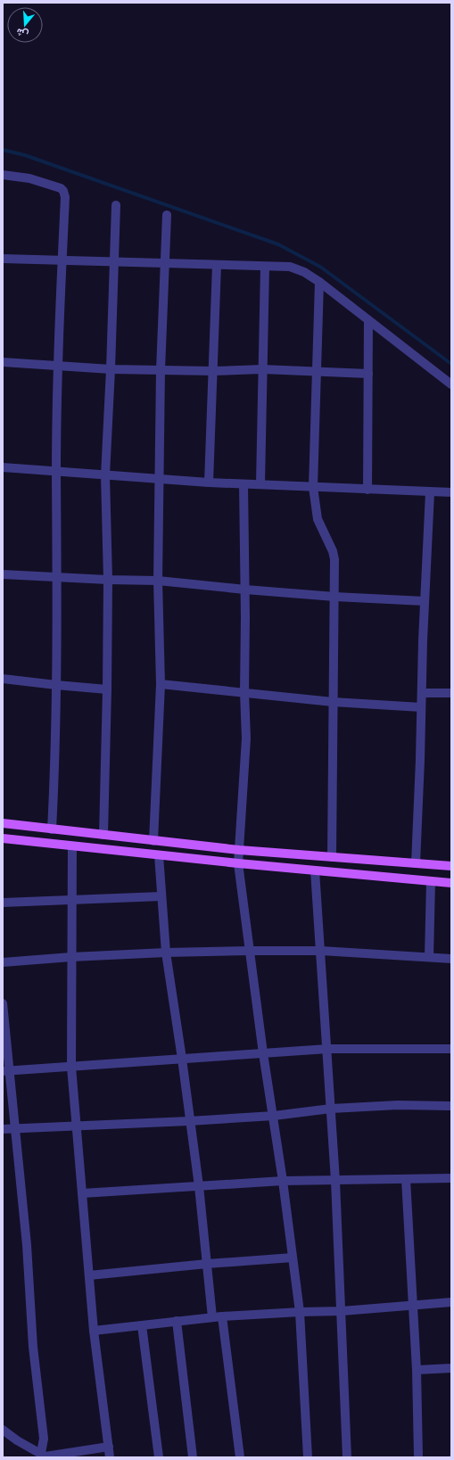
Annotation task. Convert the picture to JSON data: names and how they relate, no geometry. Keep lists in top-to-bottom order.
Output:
{
  "north": "bottom"
}
